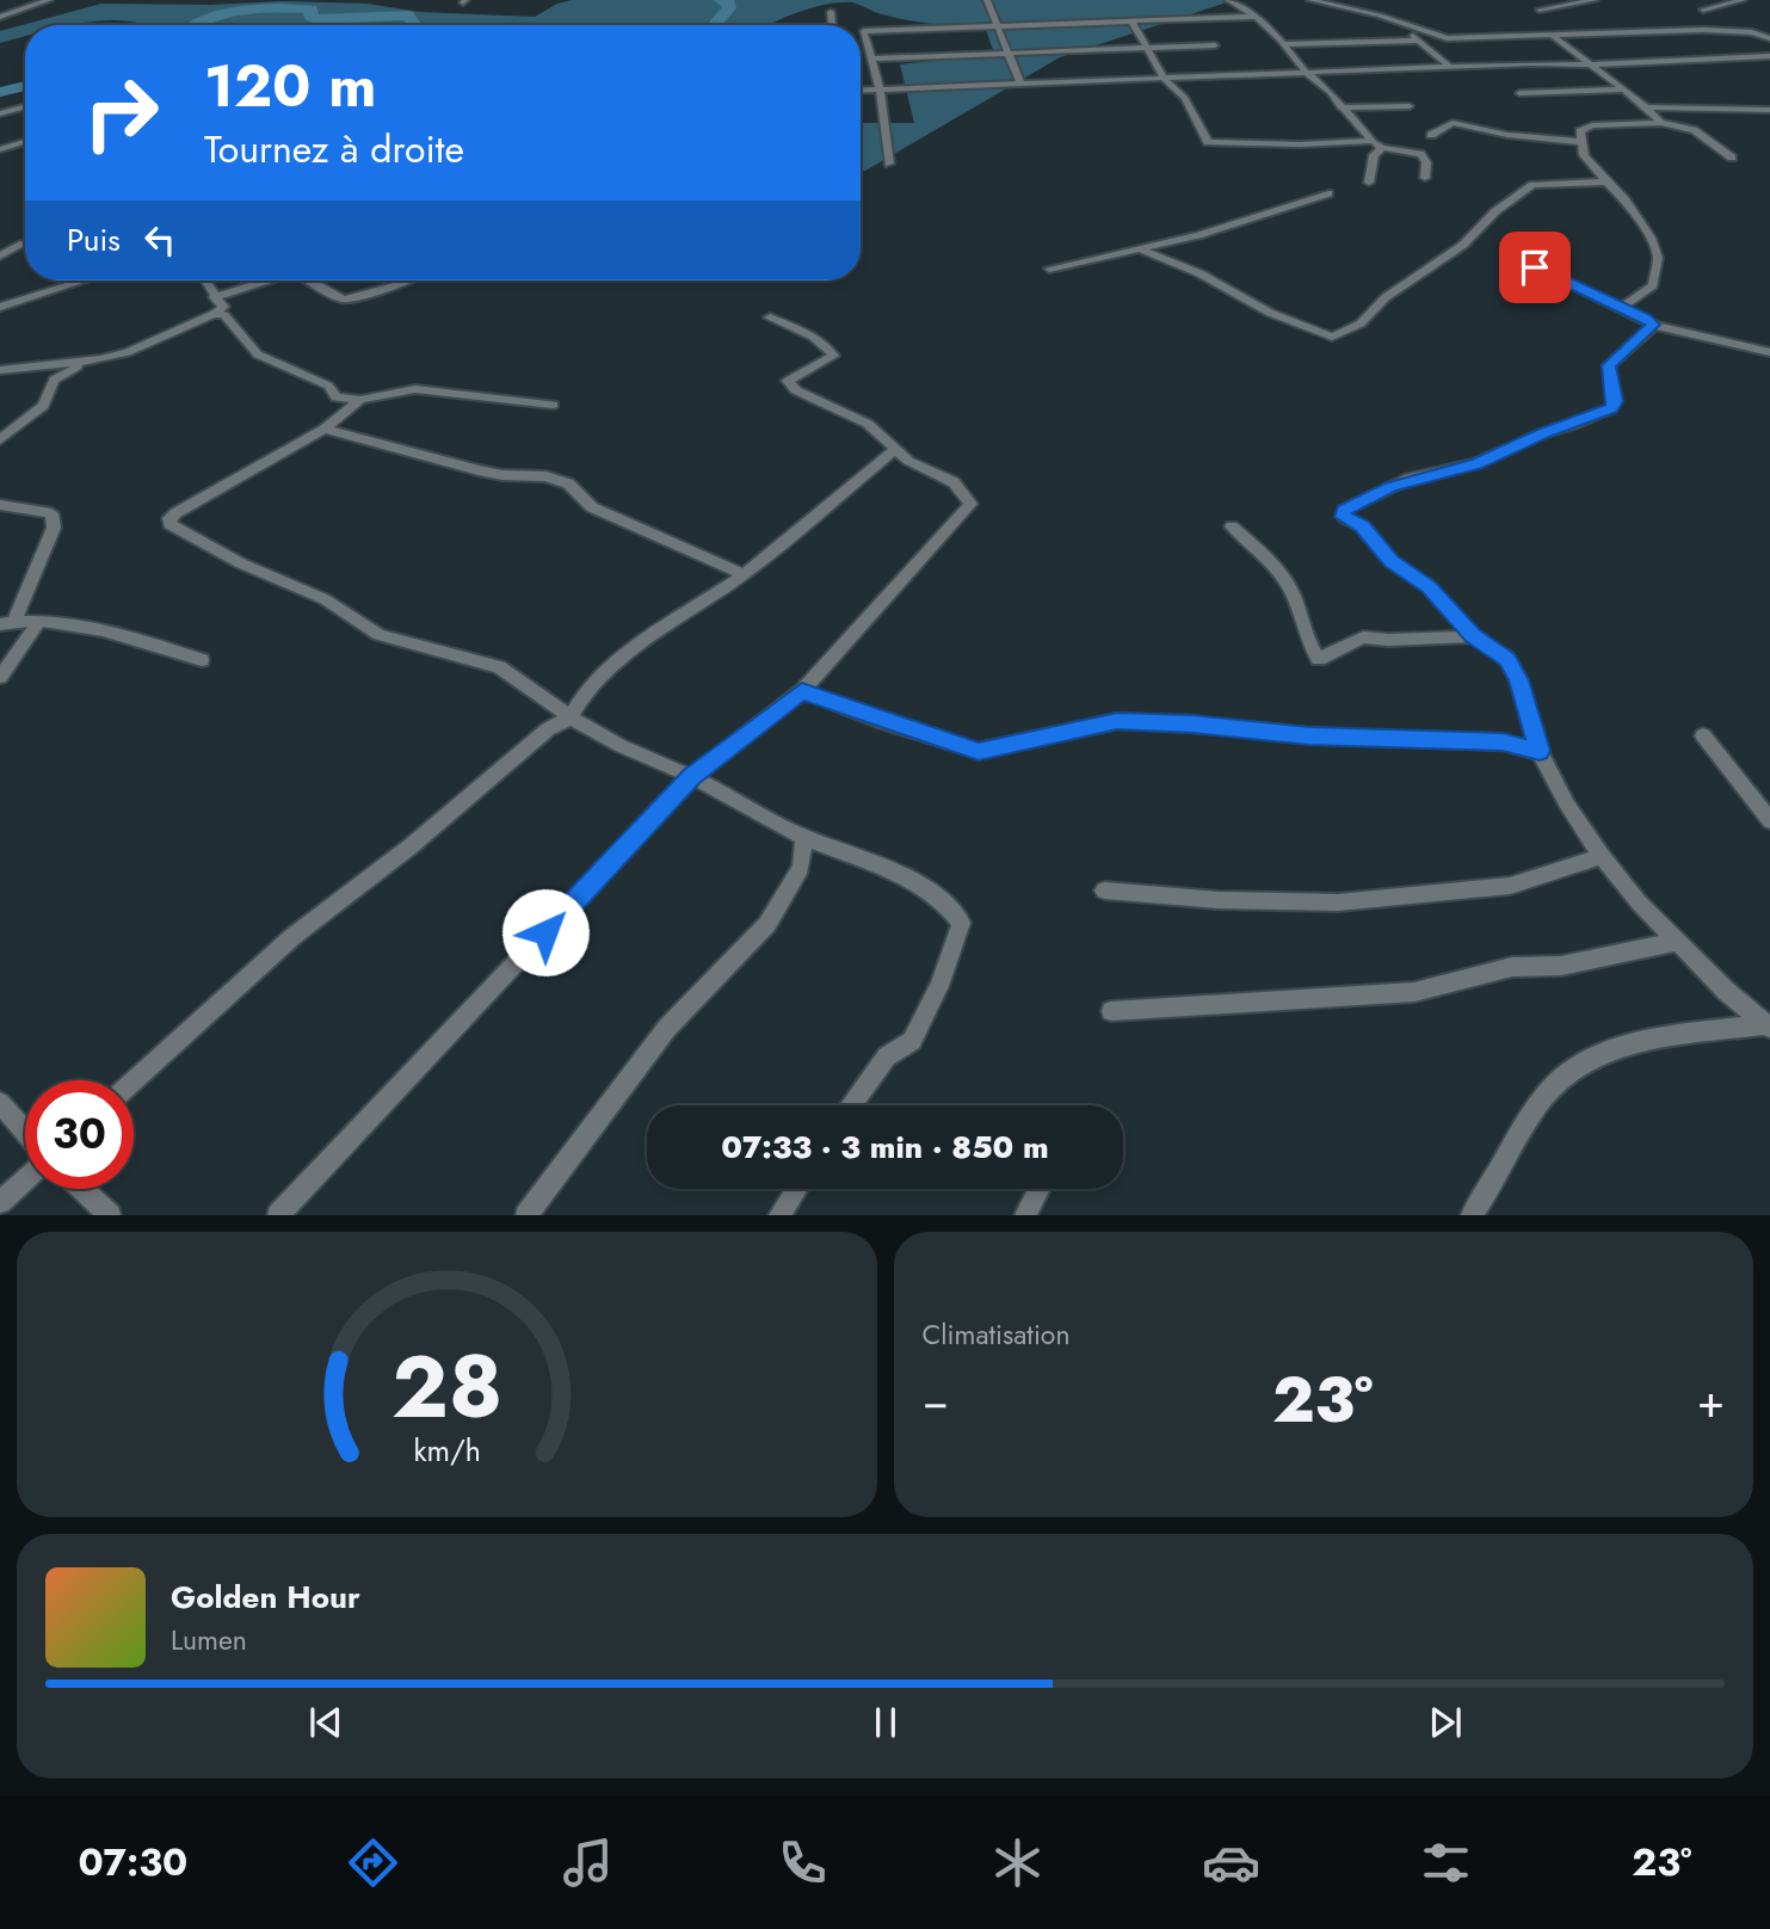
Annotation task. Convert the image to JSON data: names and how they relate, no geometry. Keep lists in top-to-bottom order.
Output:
{
  "page": {
    "turn": ["120 m", "Tournez à droite"],
    "then": "Puis",
    "limit": "30",
    "trip": "07:33 · 3 min · 850 m",
    "tile": "Climatisation",
    "heat": ["−", "23°", "+"],
    "song": ["Golden Hour", "Lumen"],
    "tabs": ["07:30", "23°"],
    "gauge": ["28", "km/h"]
  }
}
